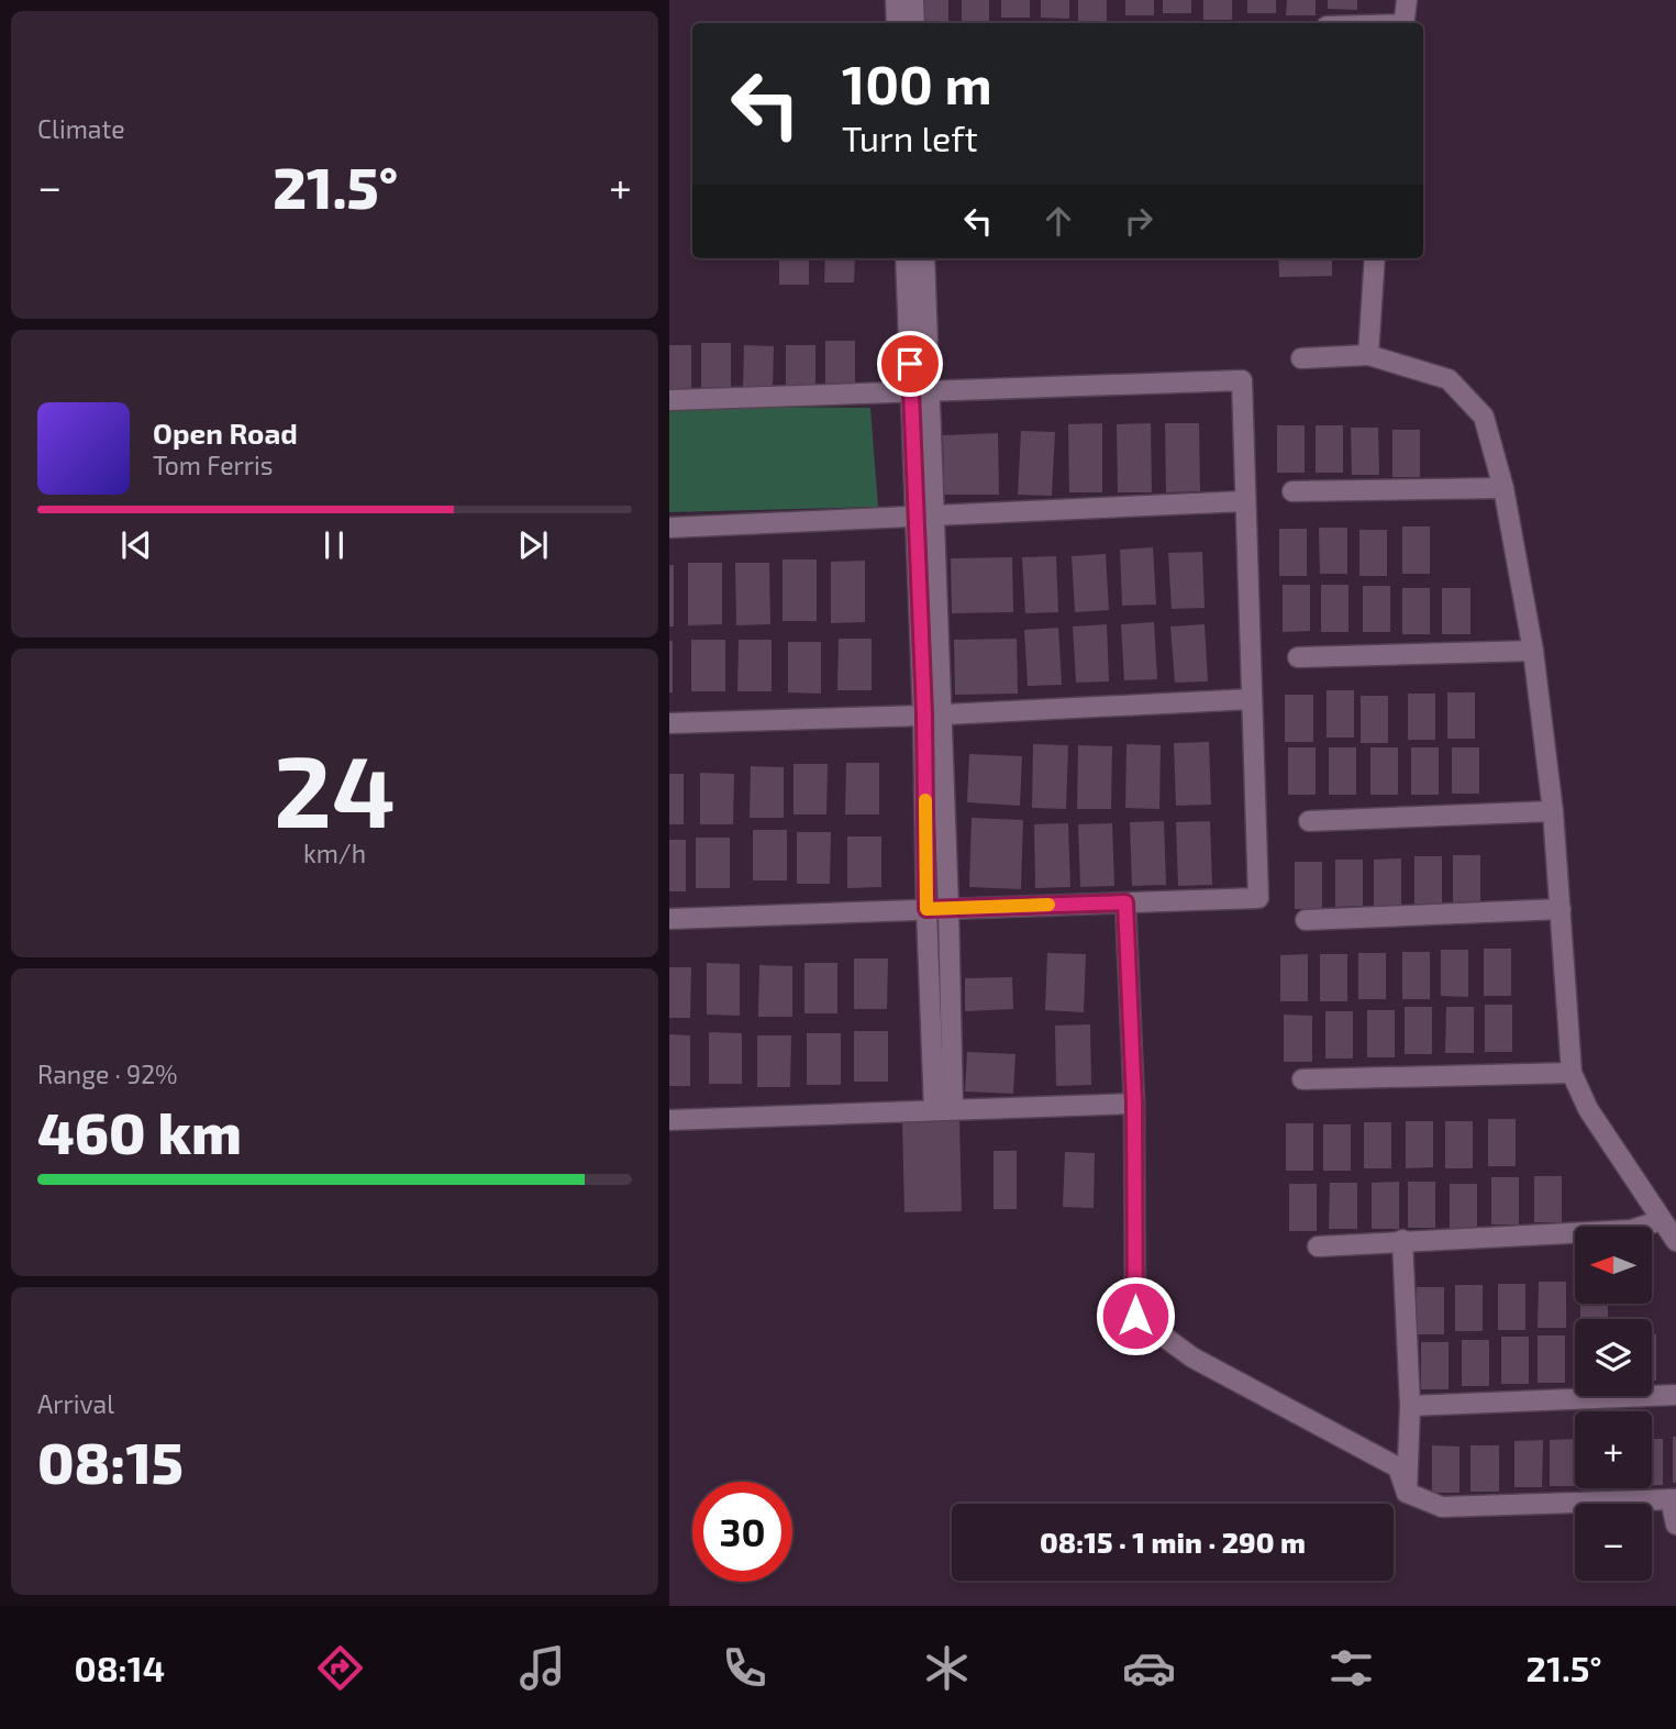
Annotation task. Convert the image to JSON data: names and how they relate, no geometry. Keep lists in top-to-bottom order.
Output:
{
  "north": "left",
  "page": {
    "tile": [
      "Climate",
      ["24", "km/h"],
      ["Range · 92%", "460 km"],
      ["Arrival", "08:15"]
    ],
    "turn": ["100 m", "Turn left"],
    "heat": ["−", "21.5°", "+"],
    "song": ["Open Road", "Tom Ferris"],
    "map_buttons": ["+", "−"],
    "limit": "30",
    "trip": "08:15 · 1 min · 290 m",
    "tabs": ["08:14", "21.5°"]
  }
}
